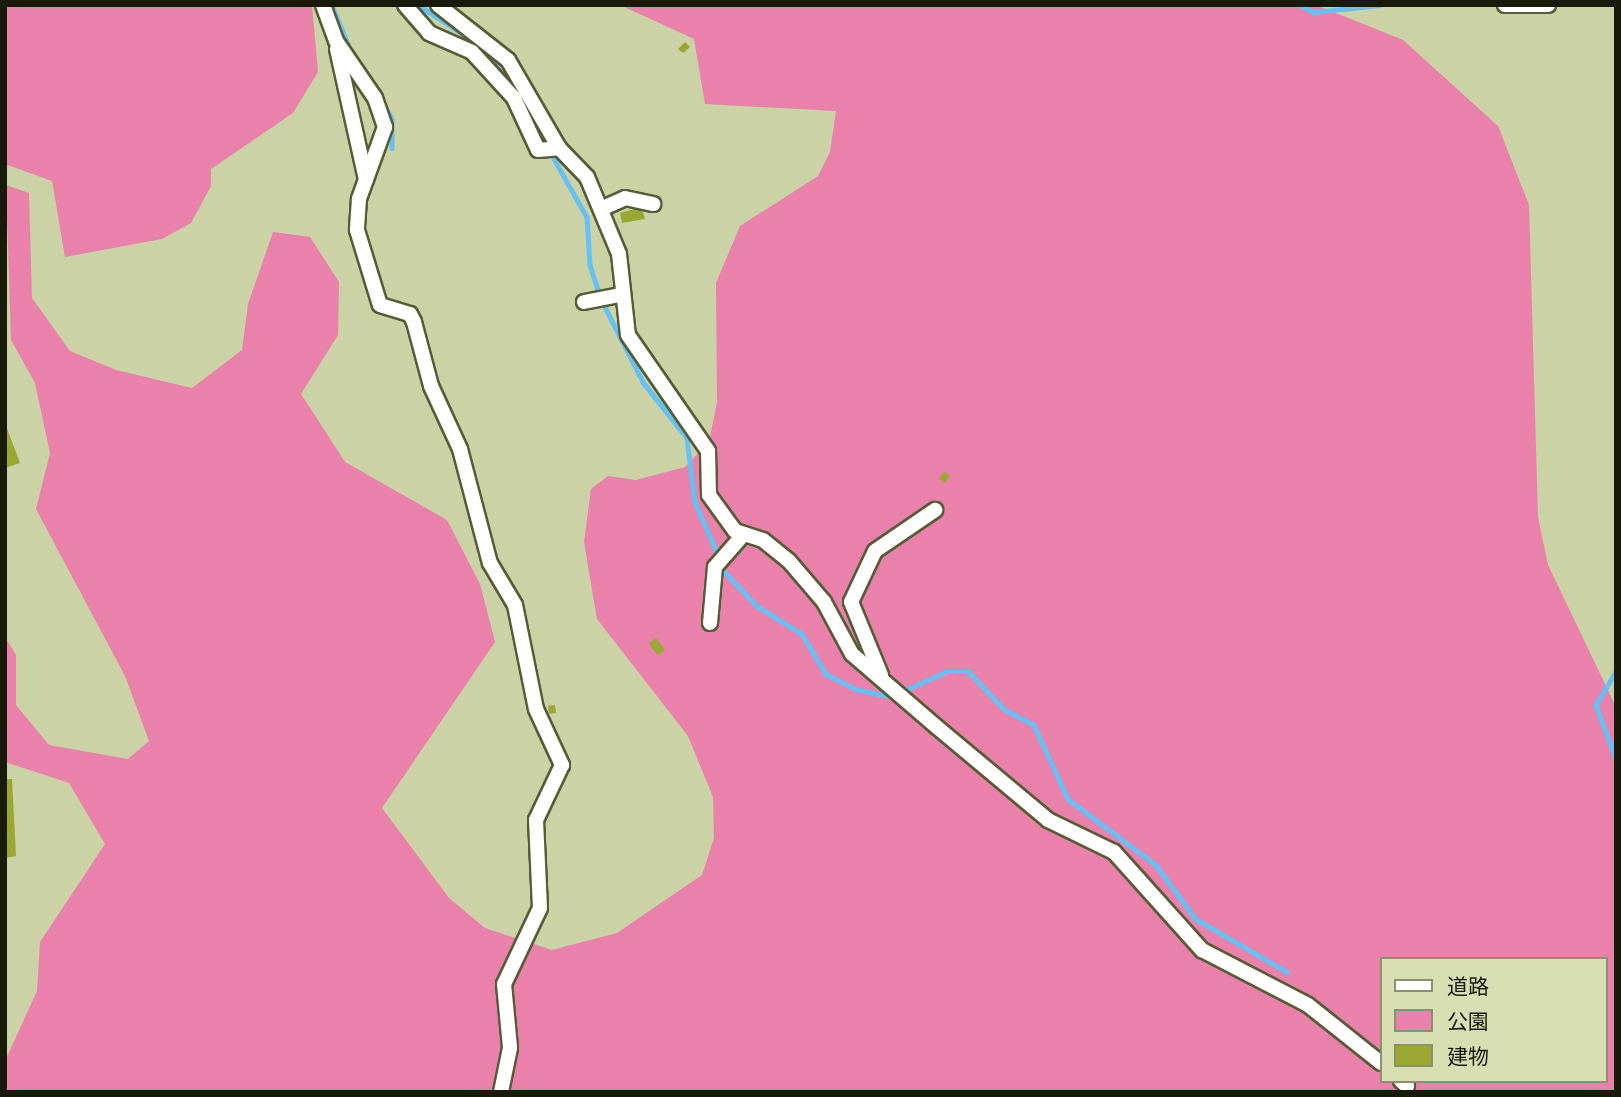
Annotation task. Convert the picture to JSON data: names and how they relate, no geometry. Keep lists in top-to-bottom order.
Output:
{
  "legend": ["道路", "公園", "建物"]
}
